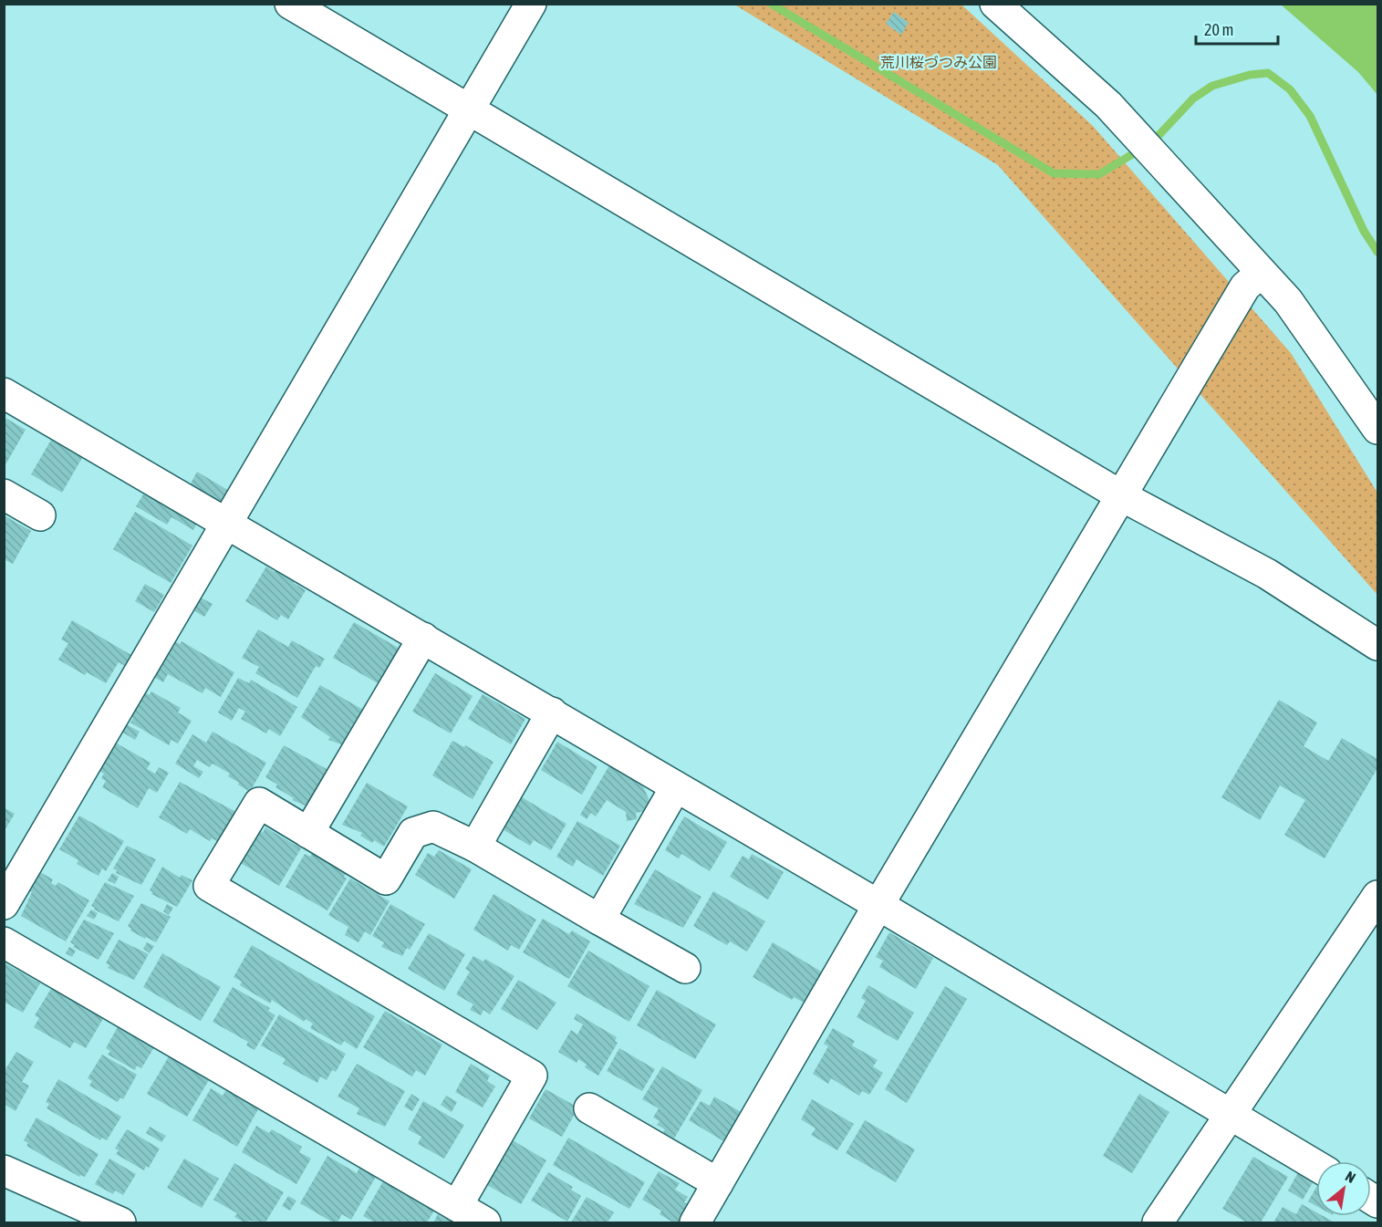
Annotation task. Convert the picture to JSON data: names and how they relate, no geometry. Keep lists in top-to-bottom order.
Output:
{
  "parks": ["荒川桜づつみ公園"],
  "scale_bar": "20 m",
  "north": "top right"
}
